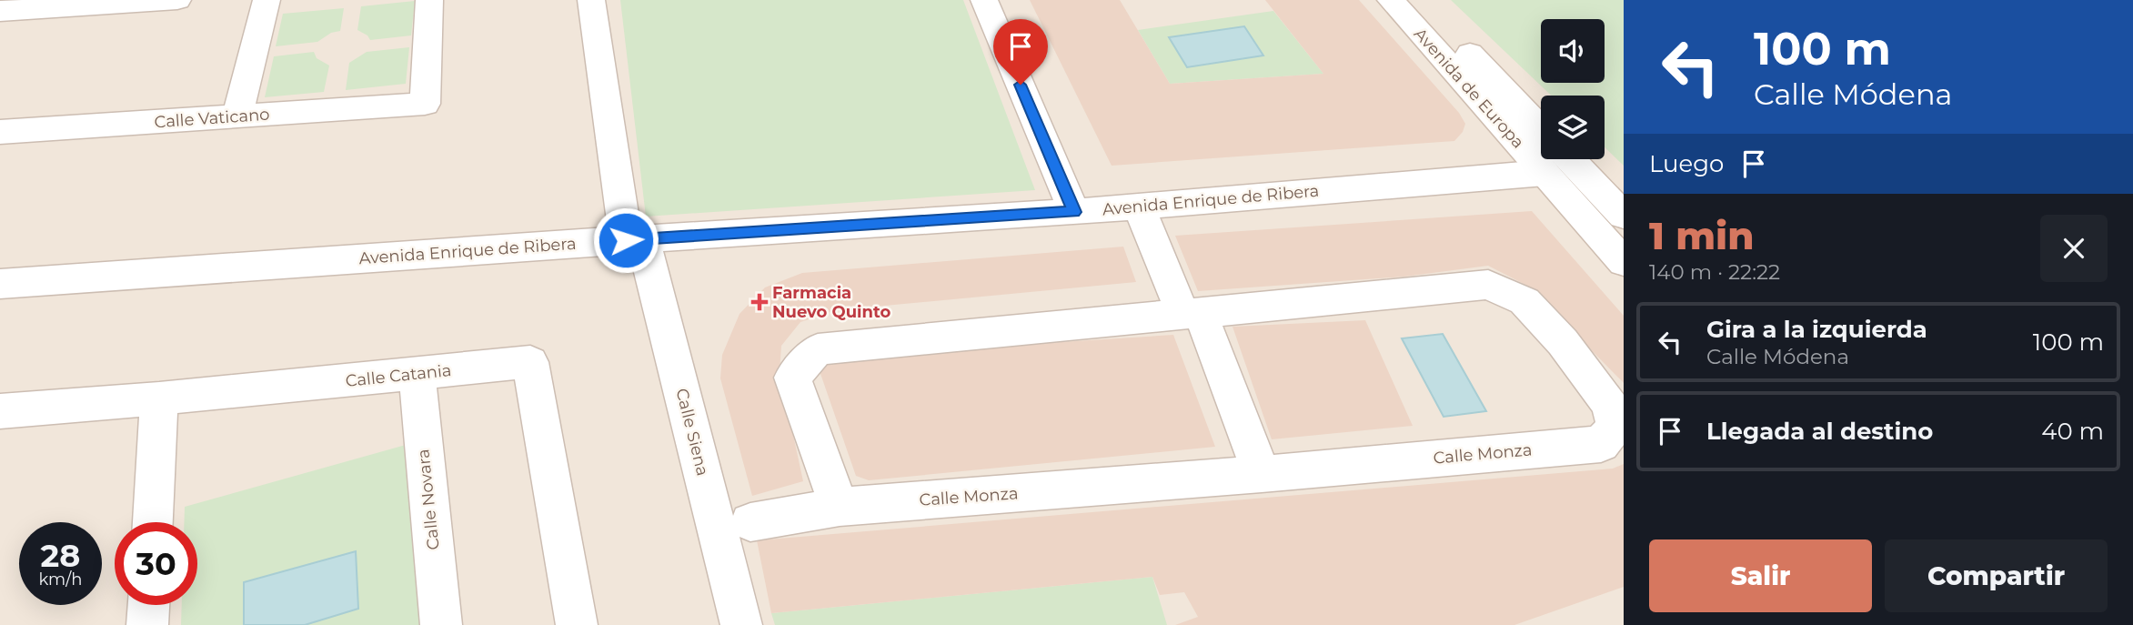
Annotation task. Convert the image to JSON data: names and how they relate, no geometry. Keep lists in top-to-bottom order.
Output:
{
  "streets": {
    "street": [
      "Avenida de Europa",
      "Calle Vaticano",
      "Avenida Enrique de Ribera",
      "Calle Catania",
      "Calle Siena",
      "Calle Monza",
      "Calle Novara"
    ]
  },
  "crossings": [
    ["Avenida de Europa", "Avenida Enrique de Ribera"],
    ["Avenida Enrique de Ribera", "Calle Siena"],
    ["Calle Catania", "Calle Novara"]
  ],
  "places": {
    "health": ["Farmacia Nuevo Quinto"]
  },
  "page": {
    "turn": ["100 m", "Calle Módena"],
    "then": "Luego",
    "heading": ["1 min", "140 m · 22:22"],
    "list": [
      {
        "name": "Gira a la izquierda",
        "note": "Calle Módena",
        "value": "100 m"
      },
      {
        "name": "Llegada al destino",
        "value": "40 m"
      }
    ],
    "speed": "28 km/h",
    "limit": "30",
    "buttons": ["Salir", "Compartir"]
  }
}
